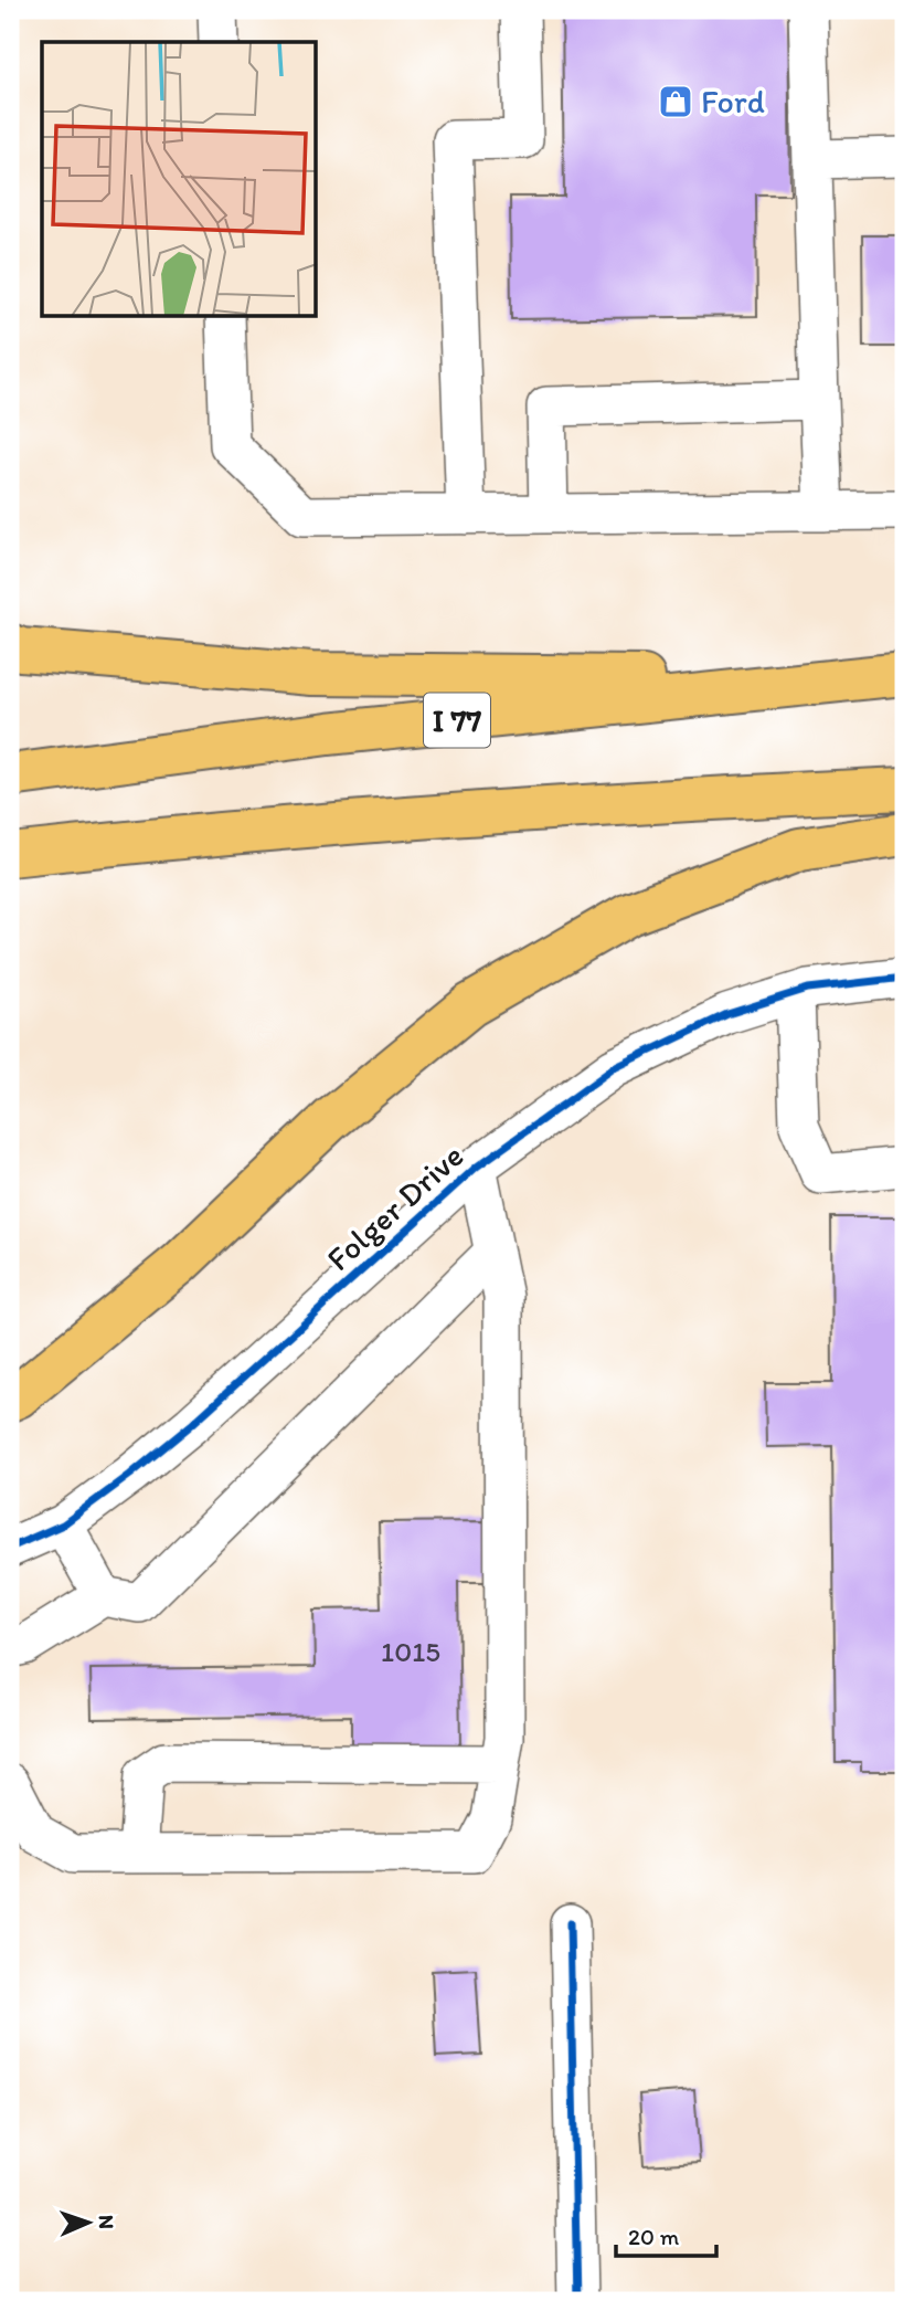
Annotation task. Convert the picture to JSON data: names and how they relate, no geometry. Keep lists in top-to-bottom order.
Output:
{
  "streets": {
    "highway": ["I 77"],
    "street": ["Folger Drive"]
  },
  "places": {
    "shop": ["Ford"]
  },
  "house_numbers": ["1015"],
  "scale_bar": "20 m",
  "north": "right"
}
